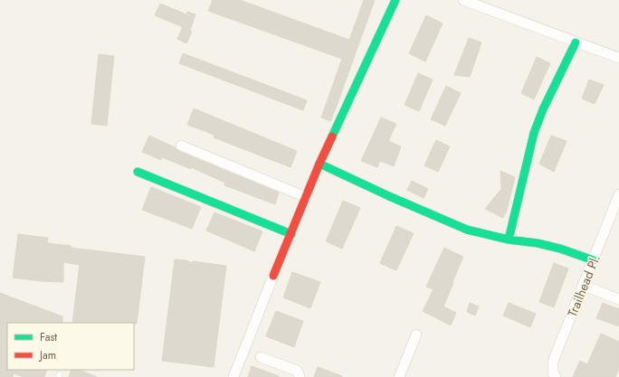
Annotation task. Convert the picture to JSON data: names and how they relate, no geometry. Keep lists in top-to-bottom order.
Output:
{
  "streets": {
    "street": ["Trailhead Pl."]
  },
  "legend": ["Fast", "Jam"]
}
